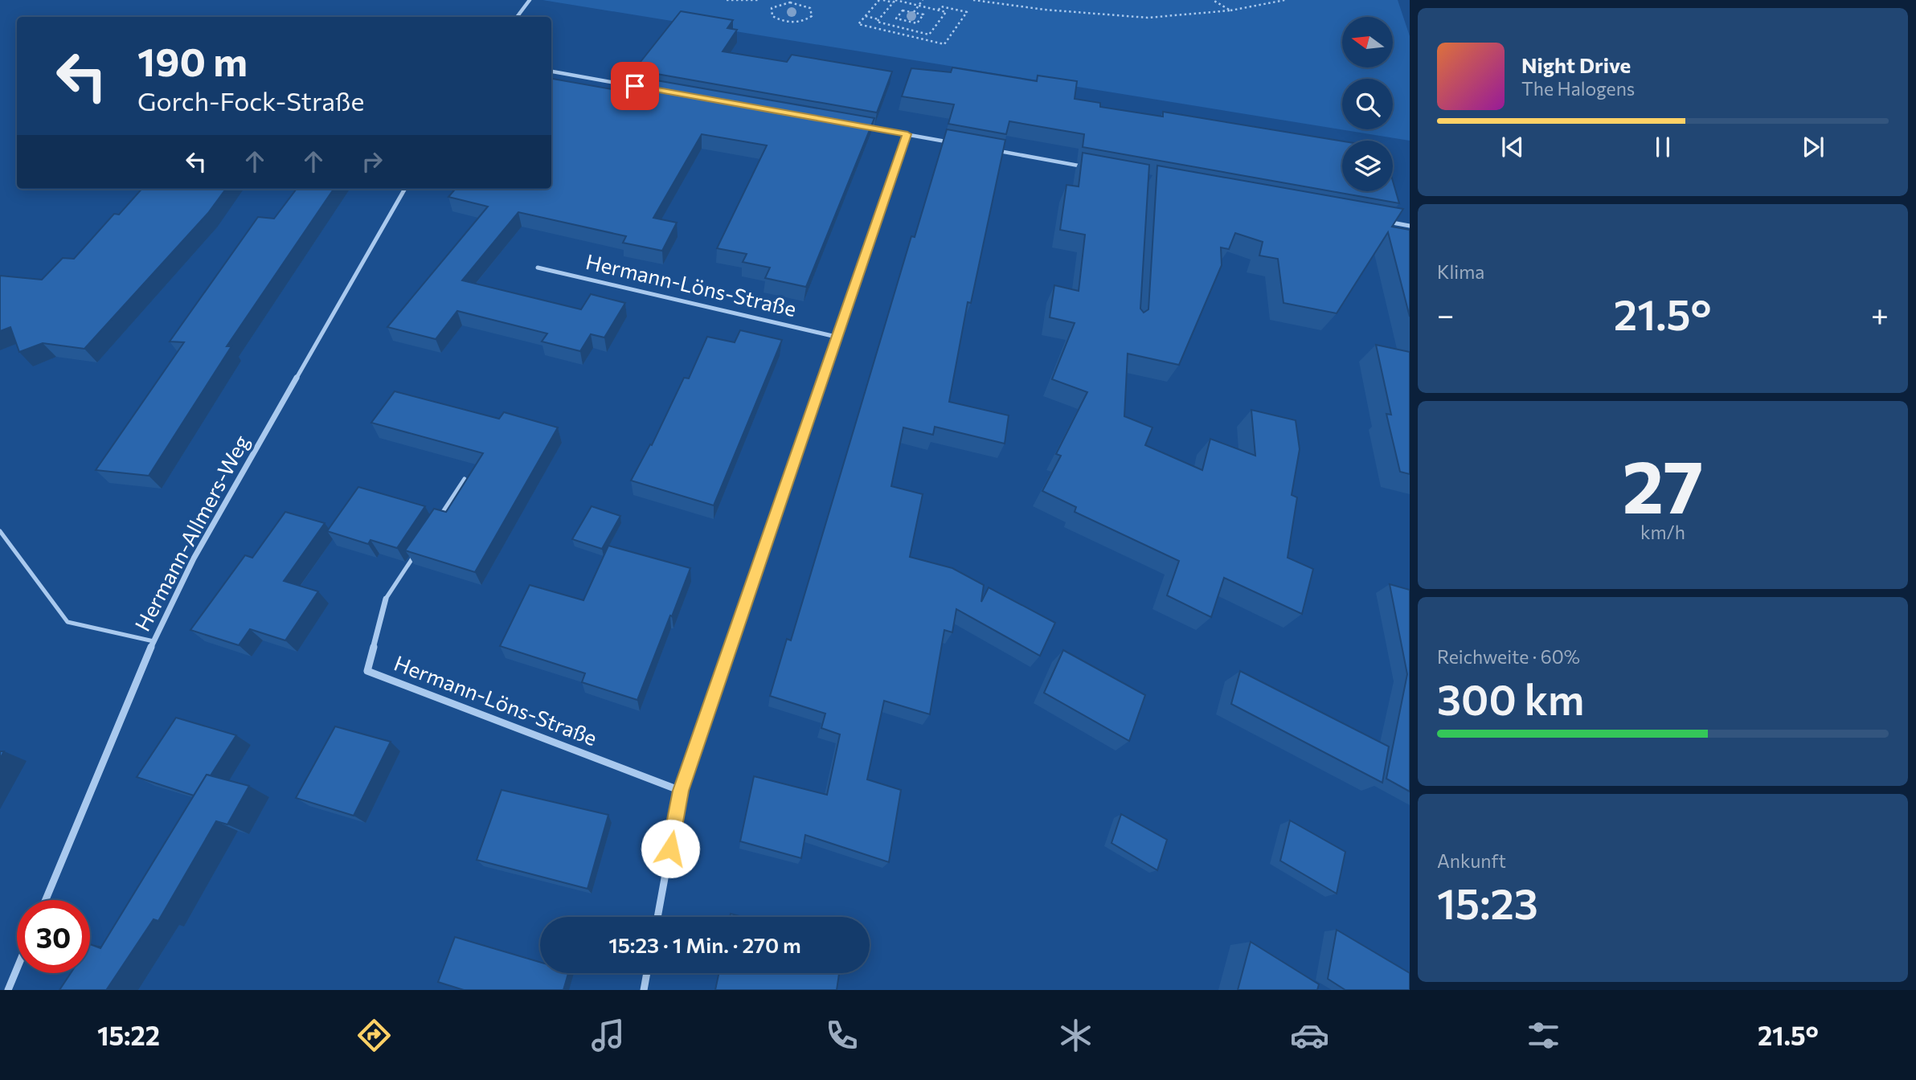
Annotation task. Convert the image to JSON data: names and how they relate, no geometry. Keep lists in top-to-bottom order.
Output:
{
  "streets": {
    "street": ["Hermann-Löns-Straße", "Hermann-Allmers-Weg"]
  },
  "north": "left",
  "page": {
    "turn": ["190 m", "Gorch-Fock-Straße"],
    "song": ["Night Drive", "The Halogens"],
    "tile": [
      "Klima",
      ["27", "km/h"],
      ["Reichweite · 60%", "300 km"],
      ["Ankunft", "15:23"]
    ],
    "heat": ["−", "21.5°", "+"],
    "limit": "30",
    "trip": "15:23 · 1 Min. · 270 m",
    "tabs": ["15:22", "21.5°"]
  }
}
